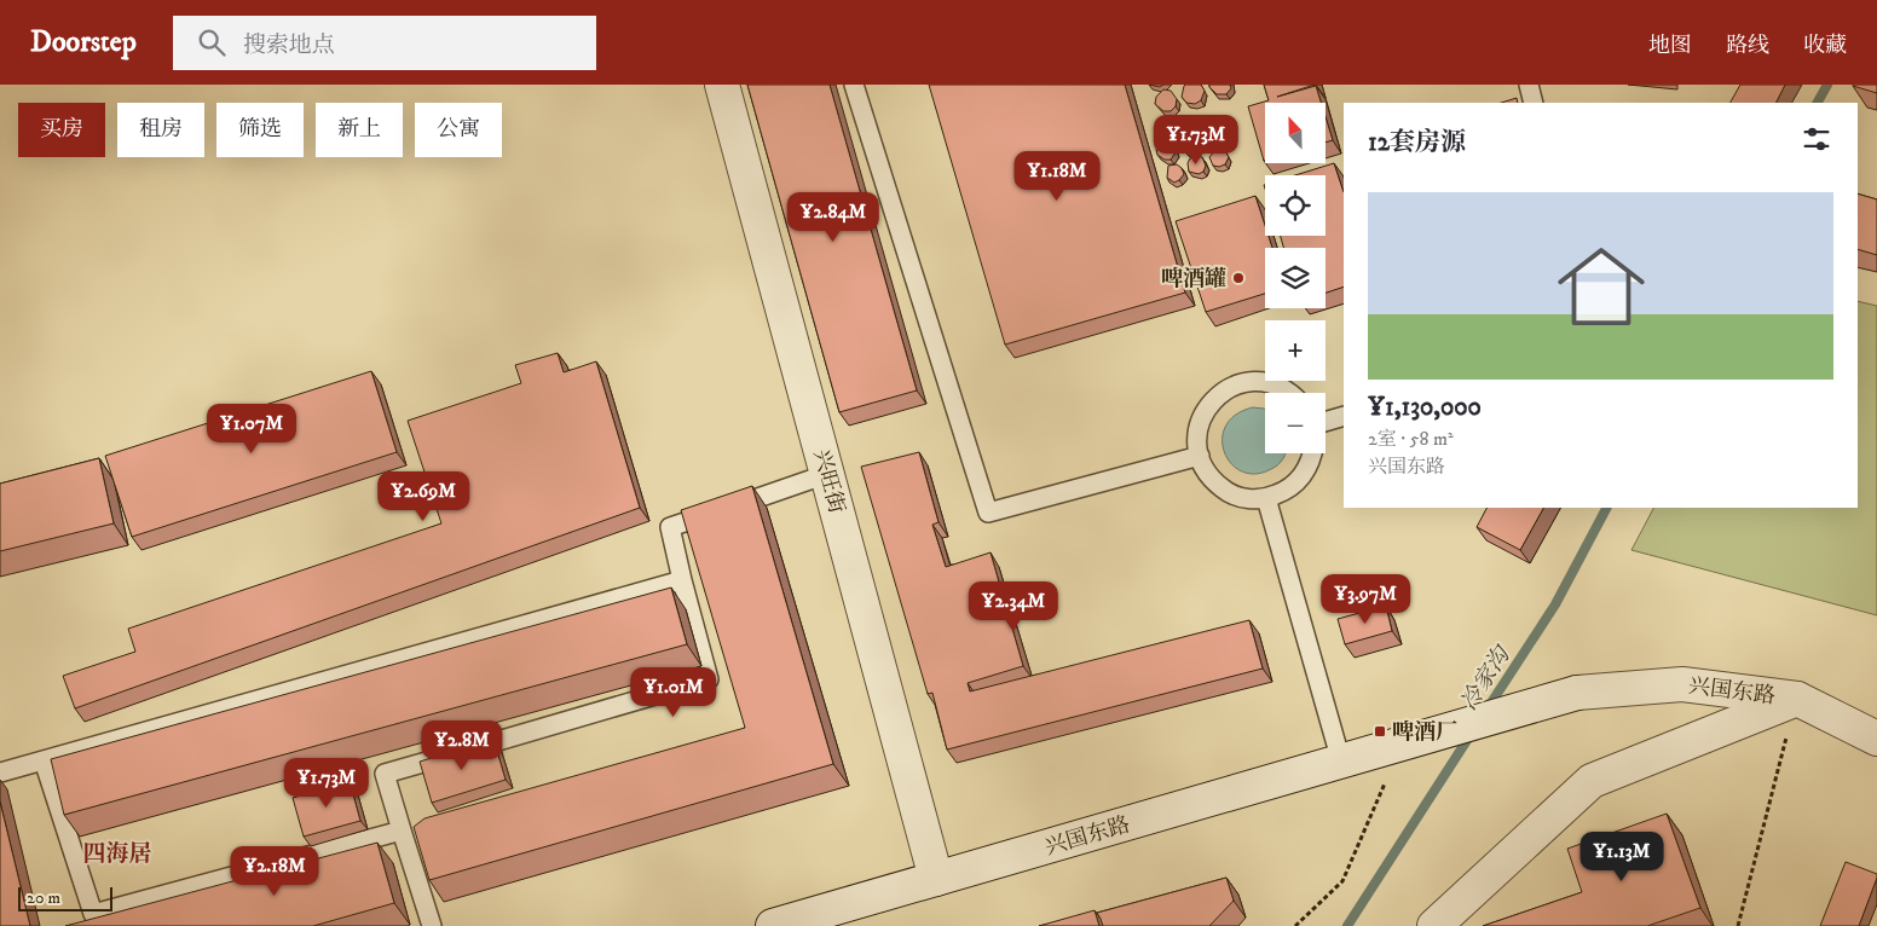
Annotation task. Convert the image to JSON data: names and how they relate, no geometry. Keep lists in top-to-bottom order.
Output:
{
  "streets": {
    "street": ["兴旺街", "兴国东路"]
  },
  "crossings": [
    ["兴旺街", "兴国东路"]
  ],
  "districts": ["四海居"],
  "water": ["冷家沟"],
  "places": {
    "other": ["啤酒罐"],
    "transit": ["啤酒厂"]
  },
  "scale_bar": "20 m",
  "north": "top",
  "page": {
    "header": "Doorstep",
    "search": "搜索地点",
    "nav": ["地图", "路线", "收藏"],
    "map_buttons": ["+", "−"],
    "chip": [
      "买房",
      "租房",
      "筛选",
      "新上",
      "公寓"
    ],
    "heading": "12套房源",
    "price": [
      "¥1.73M",
      "¥1.18M",
      "¥2.84M",
      "¥1.07M",
      "¥2.69M",
      "¥3.97M",
      "¥2.34M",
      "¥1.01M",
      "¥2.8M",
      "¥1.73M",
      "¥1.13M",
      "¥2.18M"
    ],
    "list": [
      {
        "name": "¥1,130,000",
        "note": "2室 · 58 m² · 兴国东路"
      }
    ],
    "scale": "20 m"
  }
}
